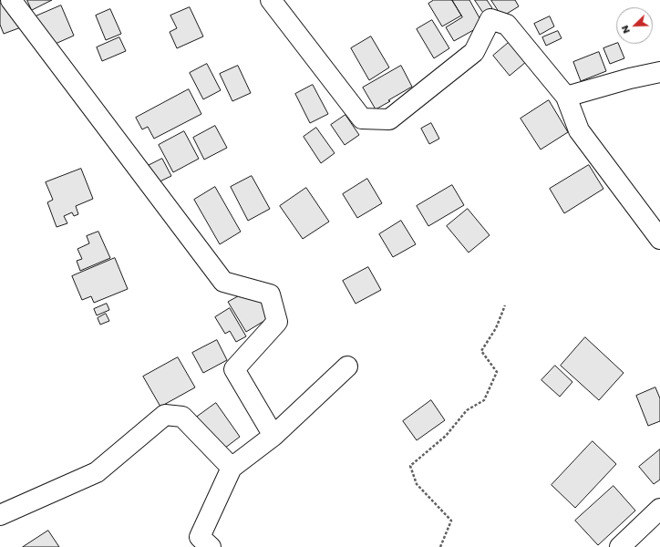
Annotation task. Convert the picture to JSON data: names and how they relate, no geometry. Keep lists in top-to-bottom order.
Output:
{
  "north": "bottom left"
}
